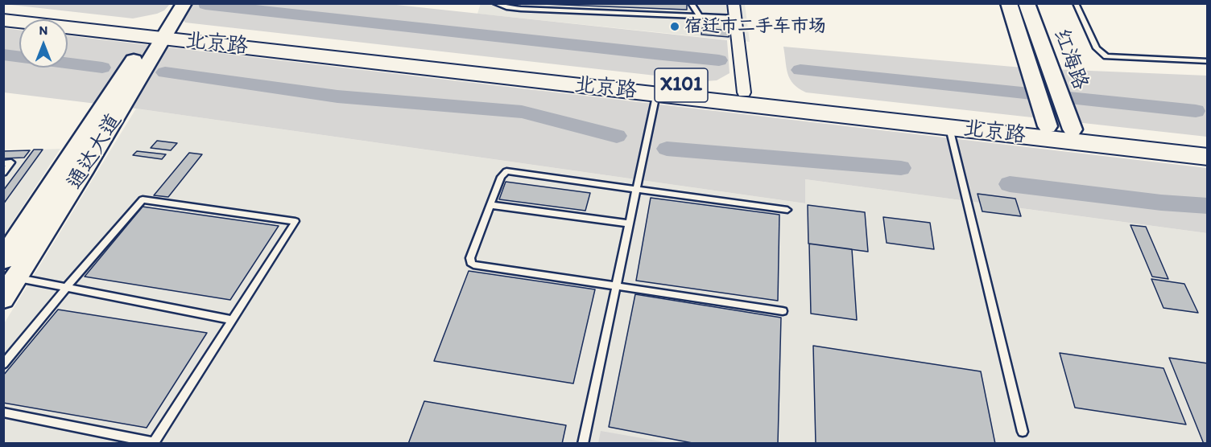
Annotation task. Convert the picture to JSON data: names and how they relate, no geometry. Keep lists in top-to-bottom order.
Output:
{
  "streets": {
    "main road": [
      "北京路",
      "红海路",
      "X101",
      "通达大道"
    ]
  },
  "crossings": [
    ["北京路", "红海路"],
    ["北京路", "通达大道"]
  ],
  "places": ["宿迁市二手车市场"],
  "north": "top"
}
